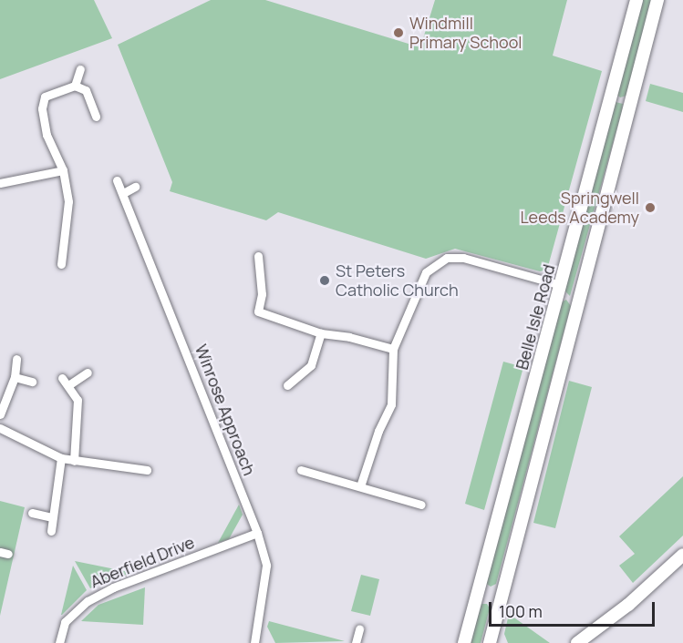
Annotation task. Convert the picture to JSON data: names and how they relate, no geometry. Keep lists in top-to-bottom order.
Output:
{
  "streets": {
    "street": ["Belle Isle Road", "Winrose Approach", "Aberfield Drive"]
  },
  "crossings": [
    ["Winrose Approach", "Aberfield Drive"]
  ],
  "places": ["Windmill Primary School", "Springwell Leeds Academy", "St Peters Catholic Church"],
  "scale_bar": "100 m"
}
